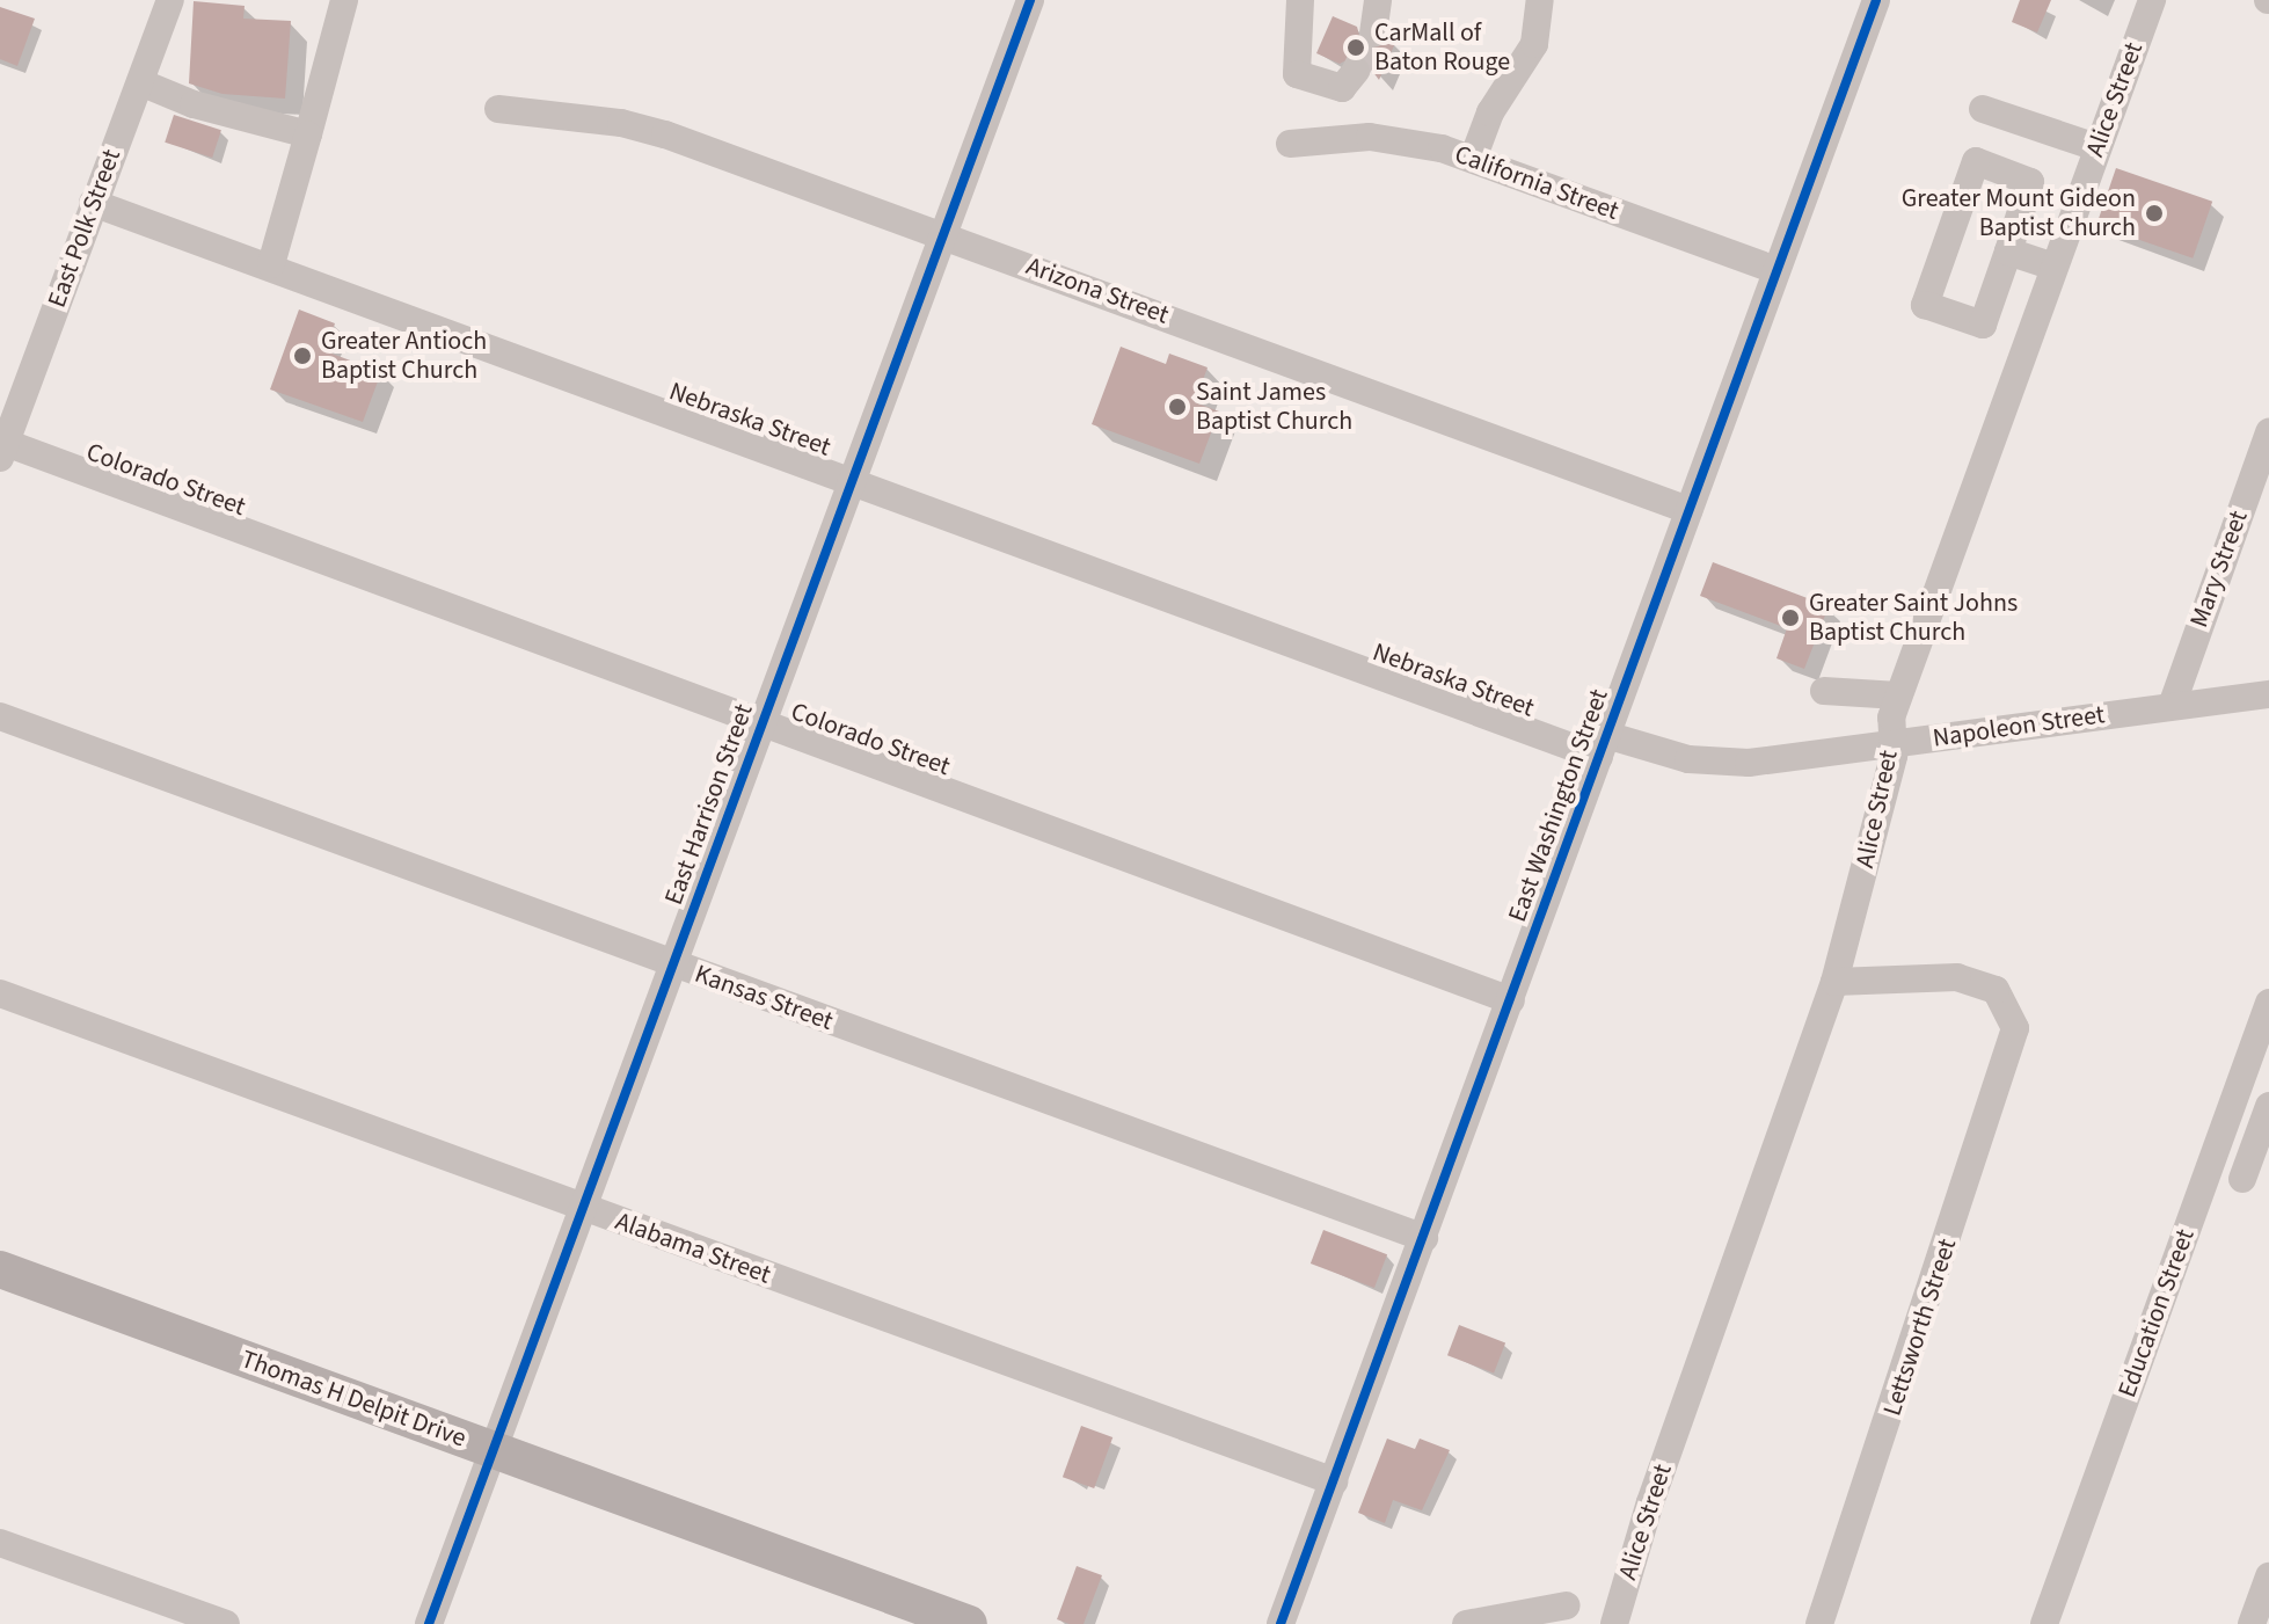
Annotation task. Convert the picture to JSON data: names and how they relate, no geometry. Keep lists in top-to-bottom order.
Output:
{
  "streets": {
    "main road": ["Thomas H Delpit Drive"],
    "street": [
      "Alice Street",
      "California Street",
      "East Polk Street",
      "Arizona Street",
      "Nebraska Street",
      "Colorado Street",
      "Mary Street",
      "Napoleon Street",
      "East Harrison Street",
      "East Washington Street",
      "Kansas Street",
      "Alabama Street",
      "Education Street",
      "Lettsworth Street"
    ]
  },
  "crossings": [
    ["Alice Street", "Napoleon Street"],
    ["Alice Street", "Lettsworth Street"],
    ["California Street", "East Washington Street"],
    ["East Polk Street", "Nebraska Street"],
    ["East Polk Street", "Colorado Street"],
    ["Arizona Street", "East Harrison Street"],
    ["Arizona Street", "East Washington Street"],
    ["Nebraska Street", "Napoleon Street"],
    ["Nebraska Street", "East Harrison Street"],
    ["Nebraska Street", "East Washington Street"],
    ["Colorado Street", "East Harrison Street"],
    ["Colorado Street", "East Washington Street"],
    ["Mary Street", "Napoleon Street"],
    ["Napoleon Street", "East Washington Street"],
    ["East Harrison Street", "Kansas Street"],
    ["East Harrison Street", "Alabama Street"],
    ["East Harrison Street", "Thomas H Delpit Drive"],
    ["East Washington Street", "Kansas Street"],
    ["East Washington Street", "Alabama Street"]
  ],
  "places": [
    "CarMall of Baton Rouge",
    "Greater Mount Gideon Baptist Church",
    "Greater Antioch Baptist Church",
    "Saint James Baptist Church",
    "Greater Saint Johns Baptist Church"
  ]
}
